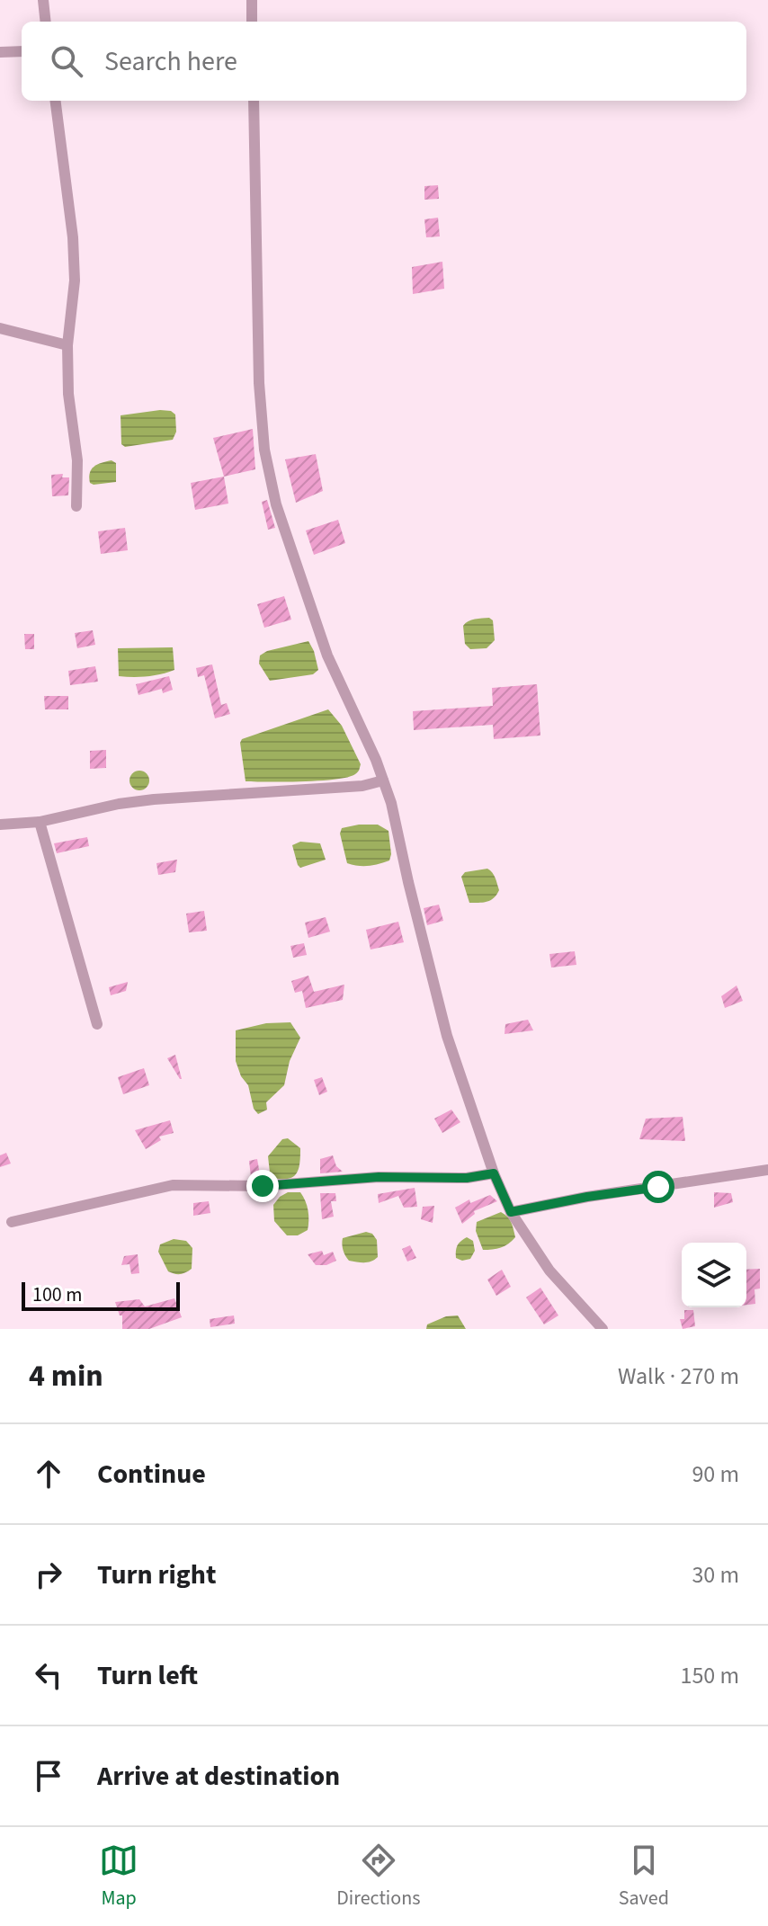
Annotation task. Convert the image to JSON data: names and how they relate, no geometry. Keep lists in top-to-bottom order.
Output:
{
  "scale_bar": "100 m",
  "page": {
    "search": "Search here",
    "scale": "100 m",
    "heading": ["4 min", "Walk · 270 m"],
    "list": [
      ["Continue", "90 m"],
      ["Turn right", "30 m"],
      ["Turn left", "150 m"],
      "Arrive at destination"
    ],
    "nav": ["Map", "Directions", "Saved"]
  }
}
